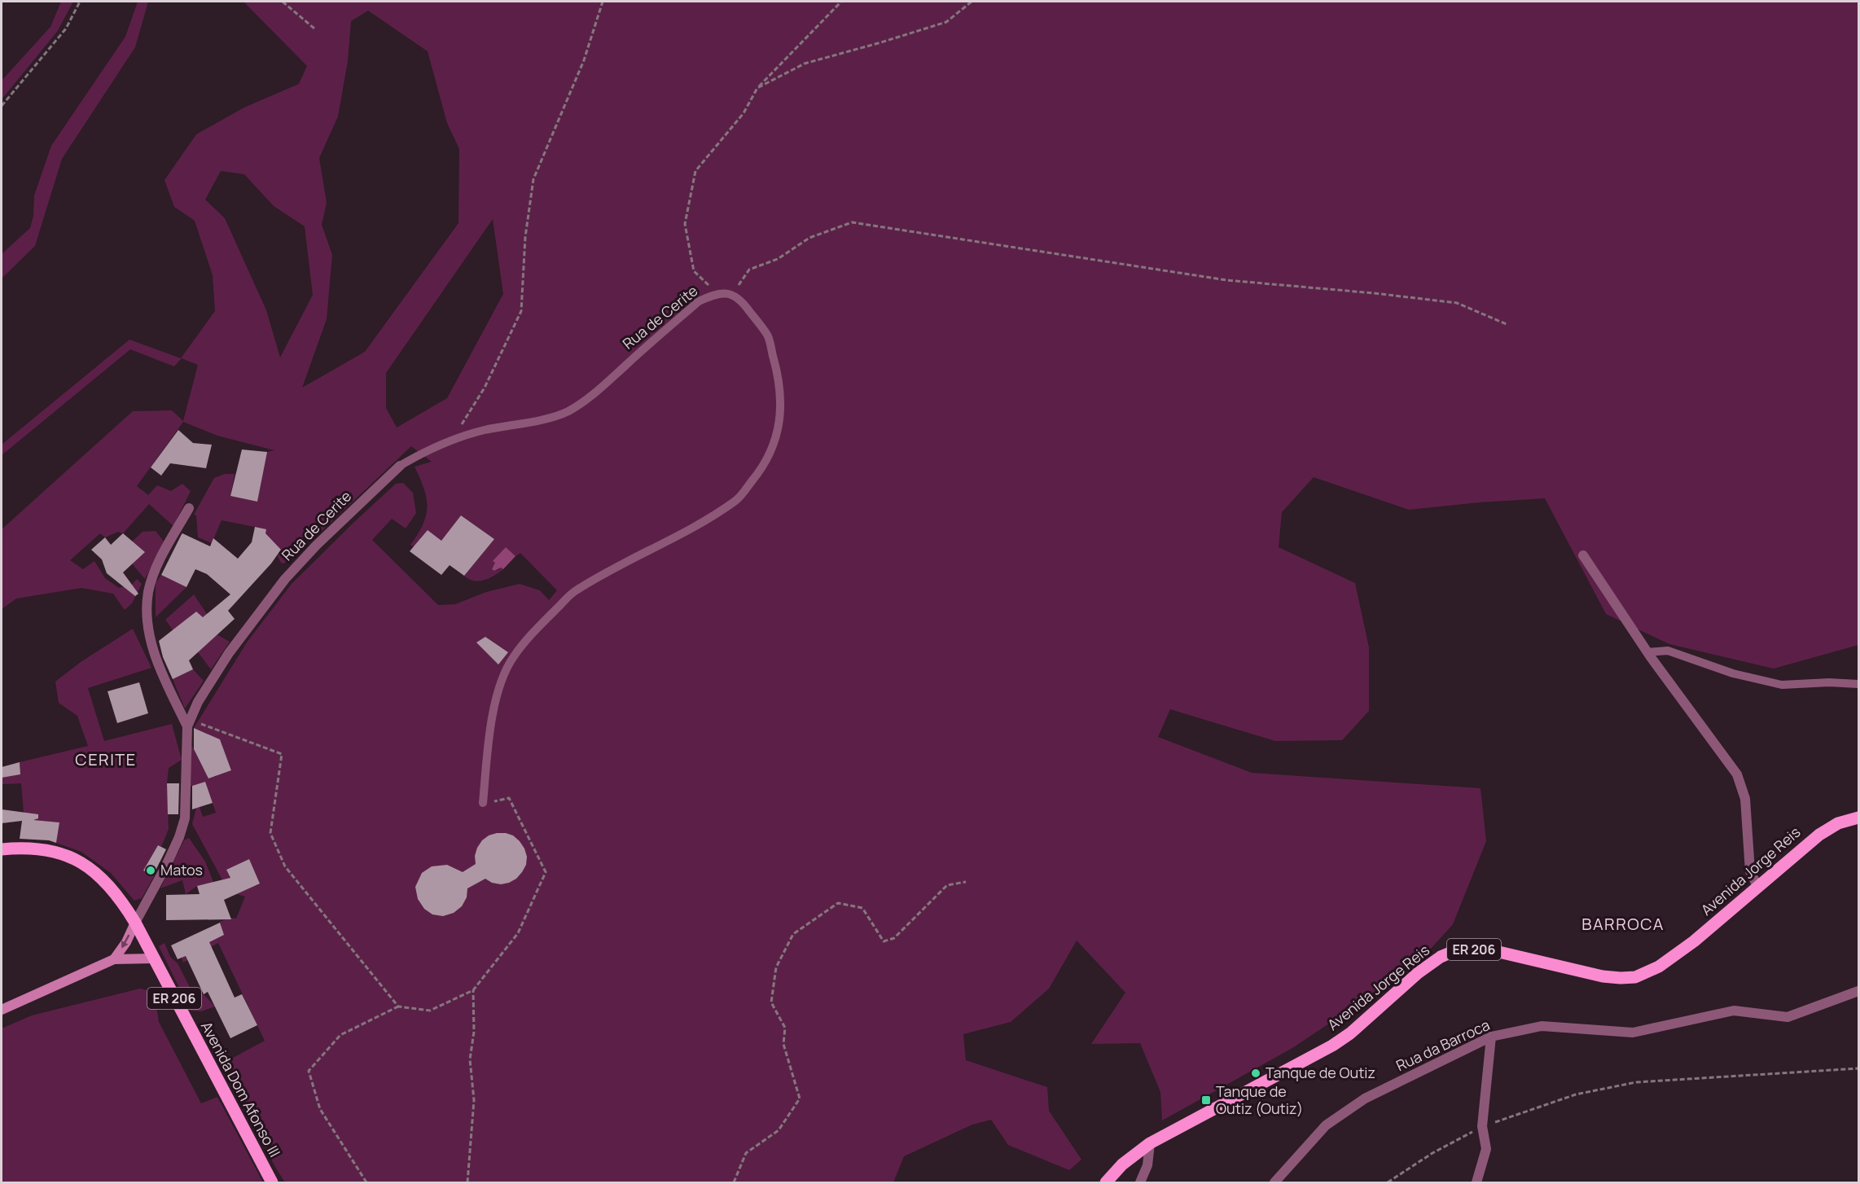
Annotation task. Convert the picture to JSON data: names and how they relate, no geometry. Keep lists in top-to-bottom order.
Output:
{
  "streets": {
    "main road": ["Avenida Jorge Reis", "ER 206", "Avenida Dom Afonso III"],
    "street": ["Rua de Cerite", "Rua da Barroca"]
  },
  "crossings": [
    ["Rua de Cerite", "Avenida Dom Afonso III"]
  ],
  "districts": ["CERITE", "BARROCA"],
  "places": {
    "other": ["Matos", "Tanque de Outiz"],
    "transit": ["Tanque de Outiz (Outiz)"]
  }
}
